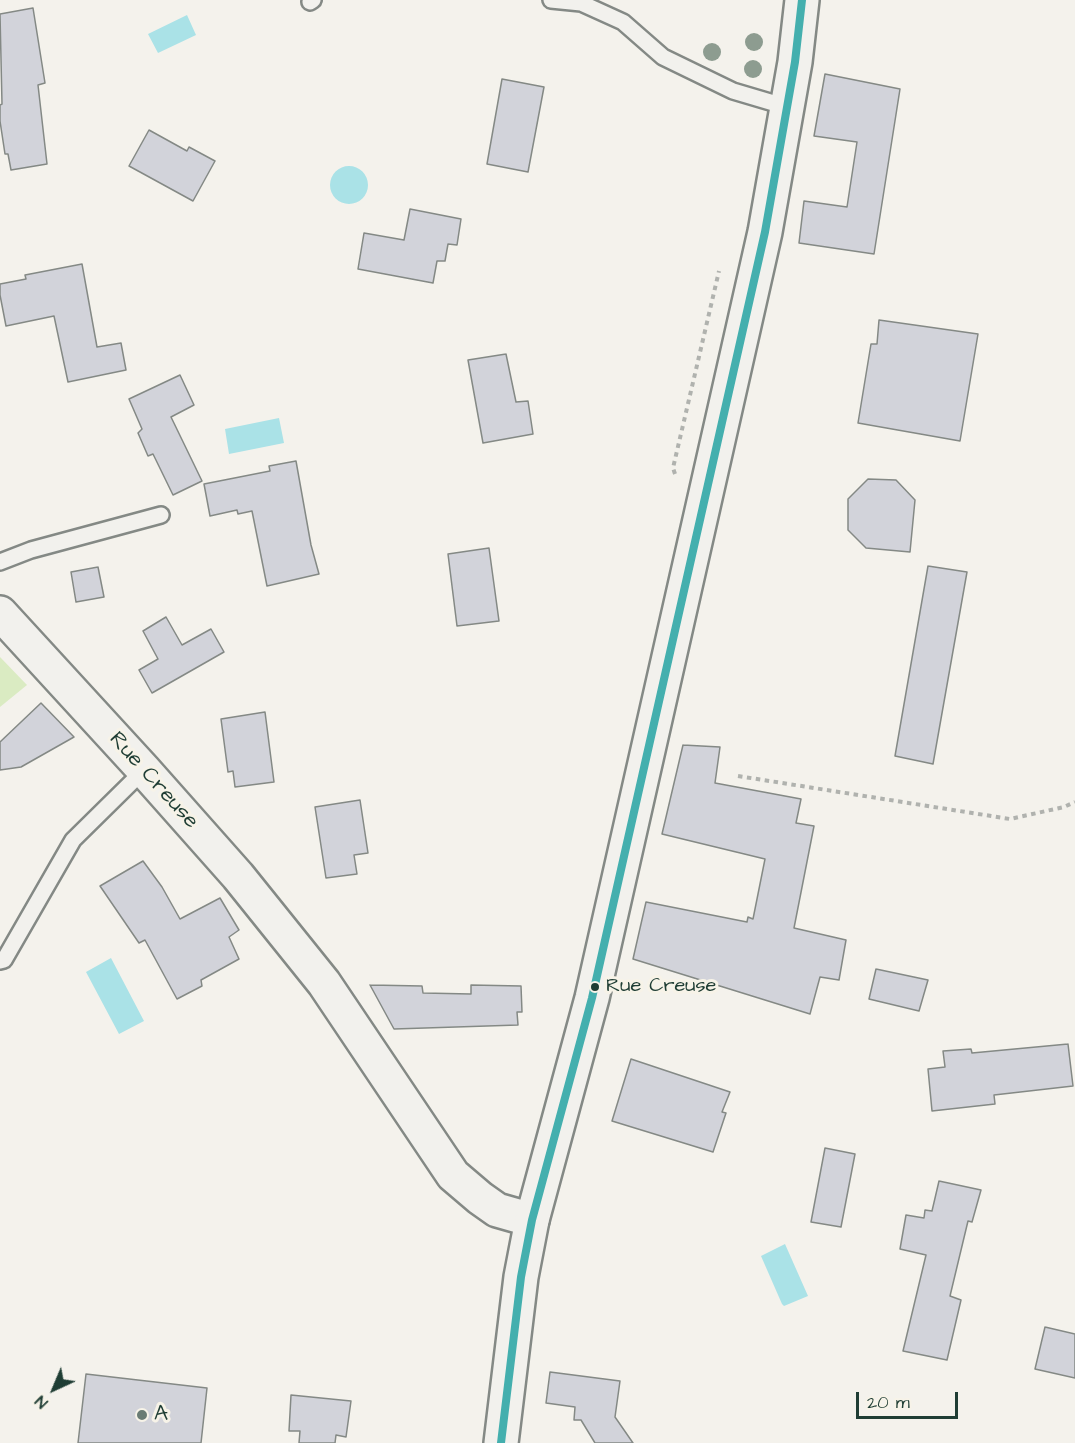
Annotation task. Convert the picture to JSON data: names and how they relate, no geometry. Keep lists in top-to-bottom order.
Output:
{
  "streets": {
    "main road": ["Rue Creuse"]
  },
  "places": ["Rue Creuse", "A"],
  "scale_bar": "20 m",
  "north": "bottom left"
}
